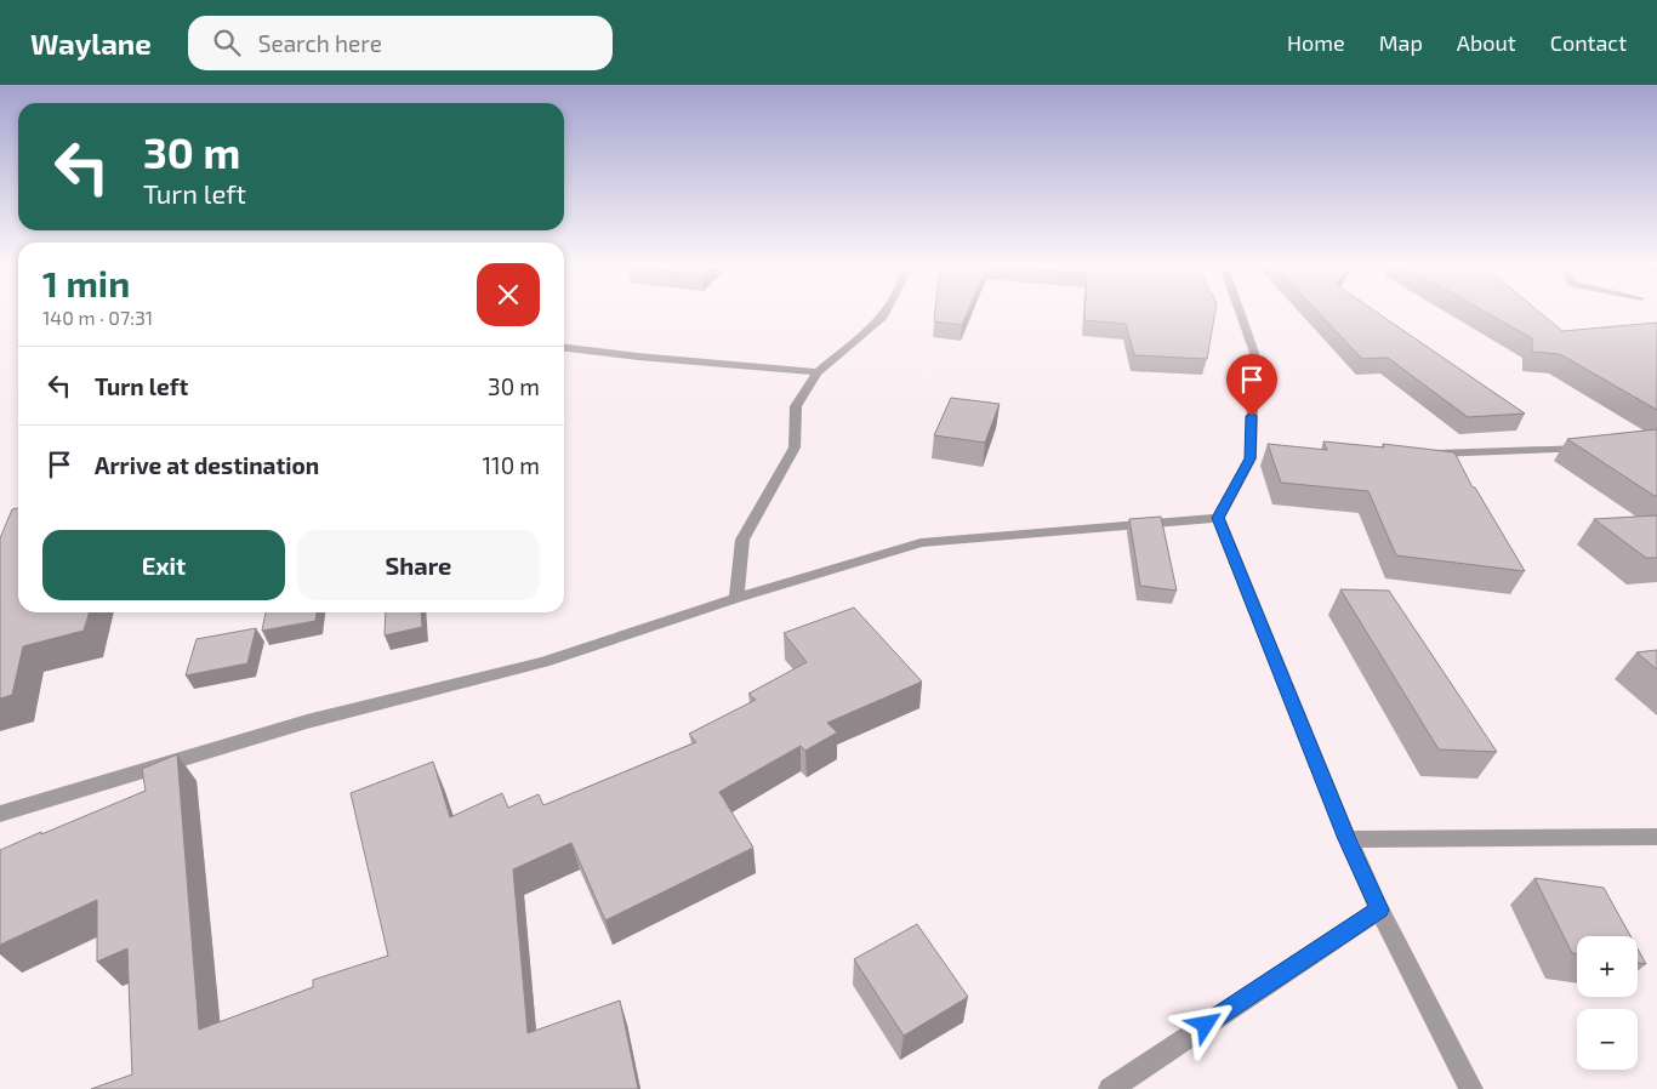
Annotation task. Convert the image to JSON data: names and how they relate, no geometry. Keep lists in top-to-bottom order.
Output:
{
  "page": {
    "header": "Waylane",
    "search": "Search here",
    "nav": [
      "Home",
      "Map",
      "About",
      "Contact"
    ],
    "turn": ["30 m", "Turn left"],
    "heading": ["1 min", "140 m · 07:31"],
    "list": [
      {
        "name": "Turn left",
        "value": "30 m"
      },
      {
        "name": "Arrive at destination",
        "value": "110 m"
      }
    ],
    "buttons": ["Exit", "Share"],
    "map_buttons": ["+", "−"]
  }
}
